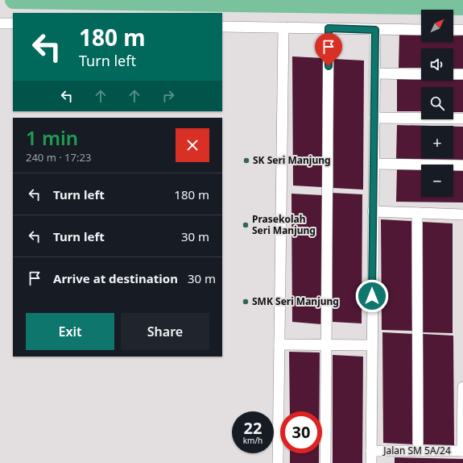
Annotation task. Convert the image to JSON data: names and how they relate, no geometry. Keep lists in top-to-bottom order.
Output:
{
  "streets": {
    "street": ["Jalan SM 5A/24"]
  },
  "places": ["SK Seri Manjung", "Prasekolah Seri Manjung", "SMK Seri Manjung"],
  "north": "top right",
  "page": {
    "map_buttons": ["+", "−"],
    "turn": ["180 m", "Turn left"],
    "heading": ["1 min", "240 m · 17:23"],
    "list": [
      {
        "name": "Turn left",
        "value": "180 m"
      },
      {
        "name": "Turn left",
        "value": "30 m"
      },
      {
        "name": "Arrive at destination",
        "value": "30 m"
      }
    ],
    "buttons": ["Exit", "Share"],
    "speed": "22 km/h",
    "limit": "30"
  }
}
